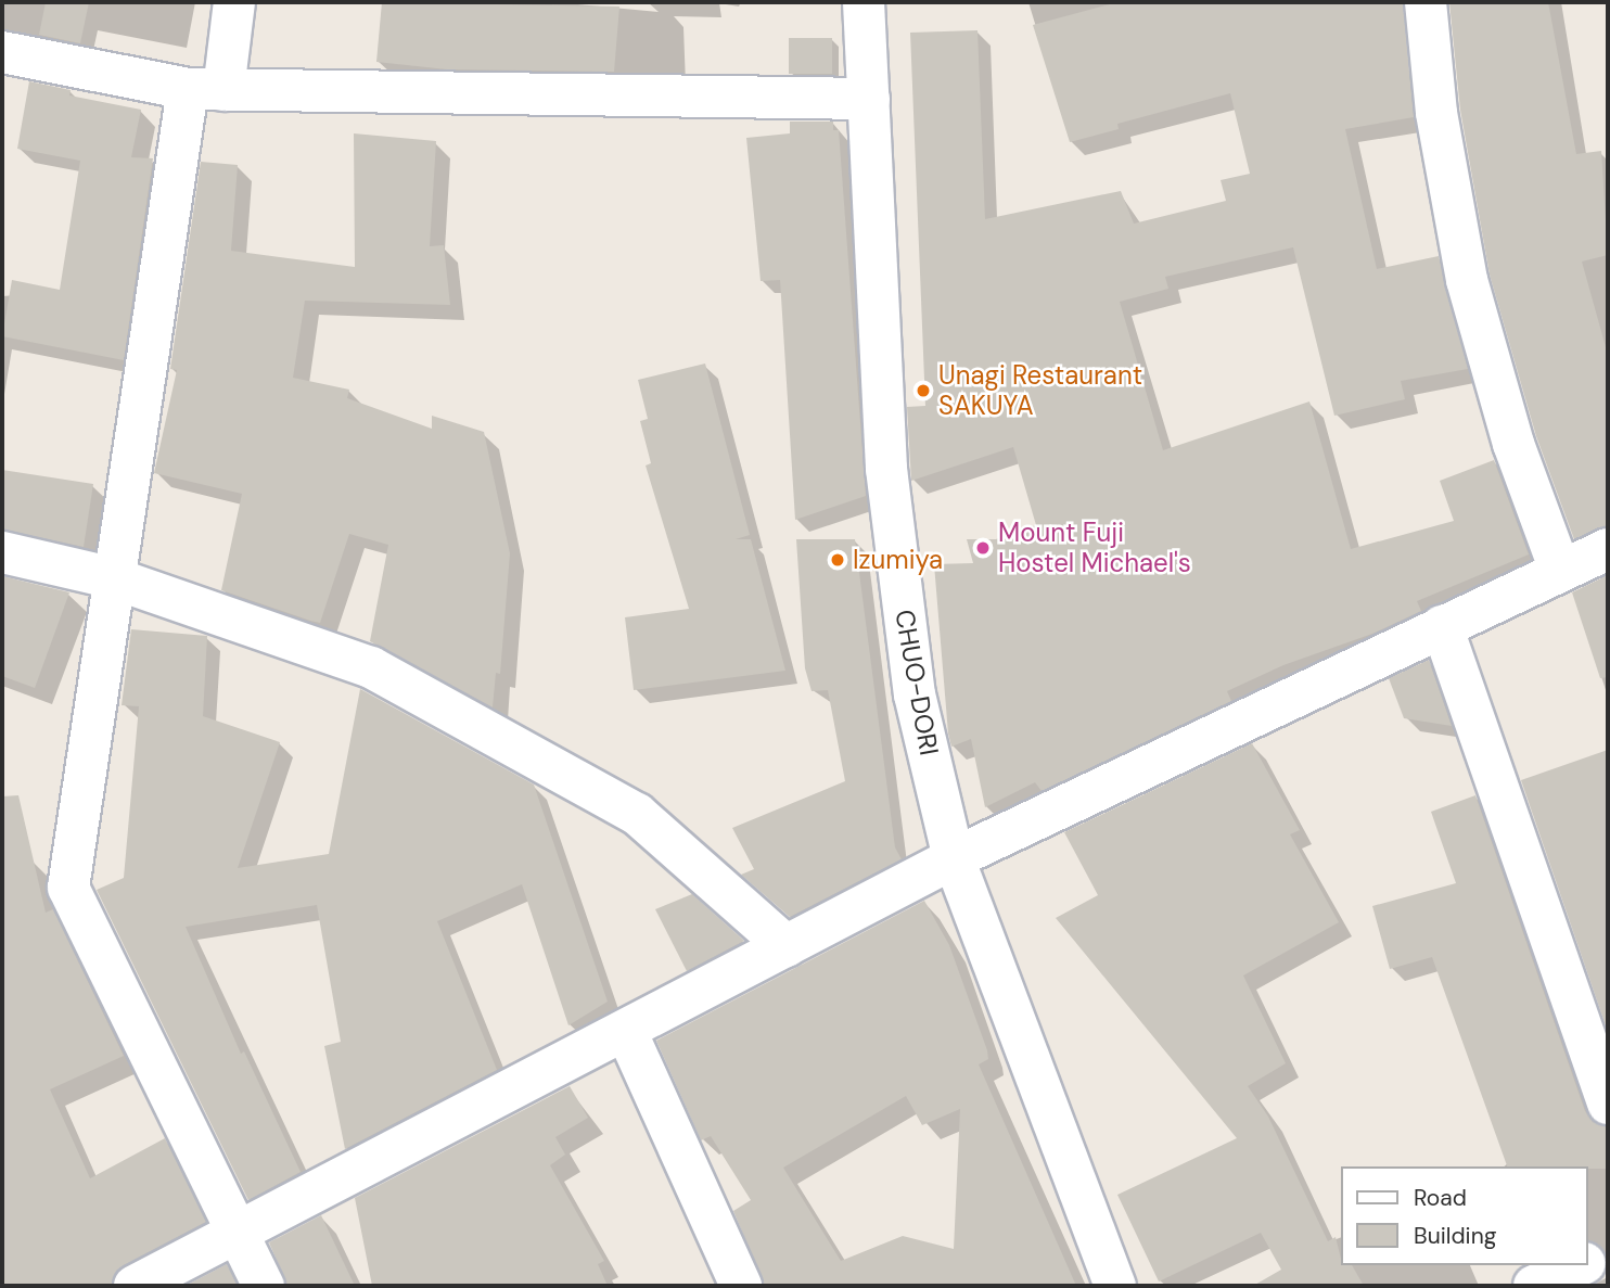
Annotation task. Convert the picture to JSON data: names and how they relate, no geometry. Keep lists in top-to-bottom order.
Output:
{
  "streets": {
    "street": ["CHUO-DORI"]
  },
  "places": ["Unagi Restaurant SAKUYA", "Mount Fuji Hostel Michael's", "Izumiya"],
  "legend": ["Road", "Building"]
}
